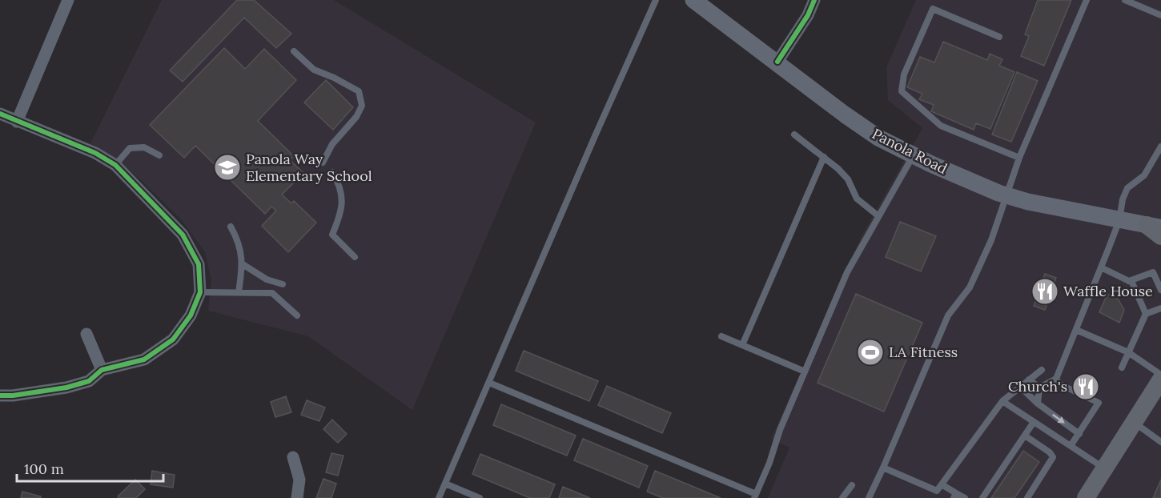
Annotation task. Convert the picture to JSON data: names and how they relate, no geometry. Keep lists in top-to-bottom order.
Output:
{
  "streets": {
    "main road": ["Panola Road"]
  },
  "places": {
    "school or university": ["Panola Way Elementary School"],
    "restaurant": ["Waffle House", "Church's"],
    "sports": ["LA Fitness"]
  },
  "scale_bar": "100 m"
}
